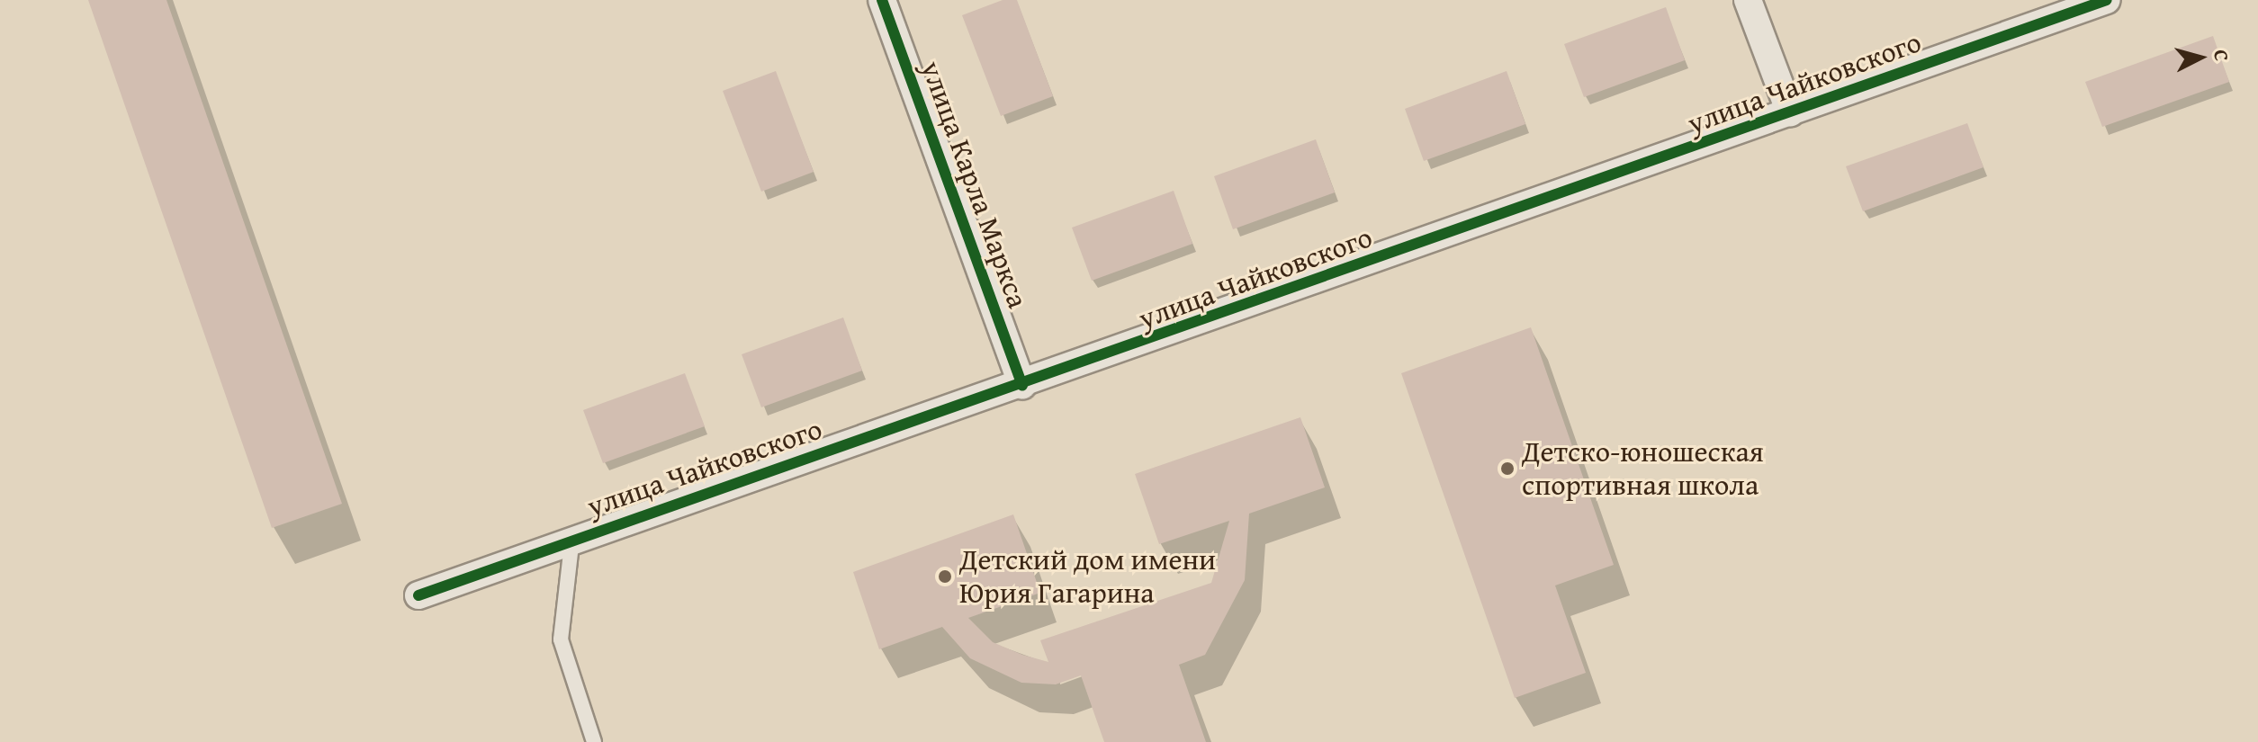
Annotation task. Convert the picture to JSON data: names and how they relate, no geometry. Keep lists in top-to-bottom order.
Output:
{
  "streets": {
    "street": ["улица Чайковского", "улица Карла Маркса"]
  },
  "crossings": [
    ["улица Чайковского", "улица Карла Маркса"]
  ],
  "places": ["Детско-юношеская спортивная школа", "Детский дом имени Юрия Гагарина"],
  "north": "right"
}
